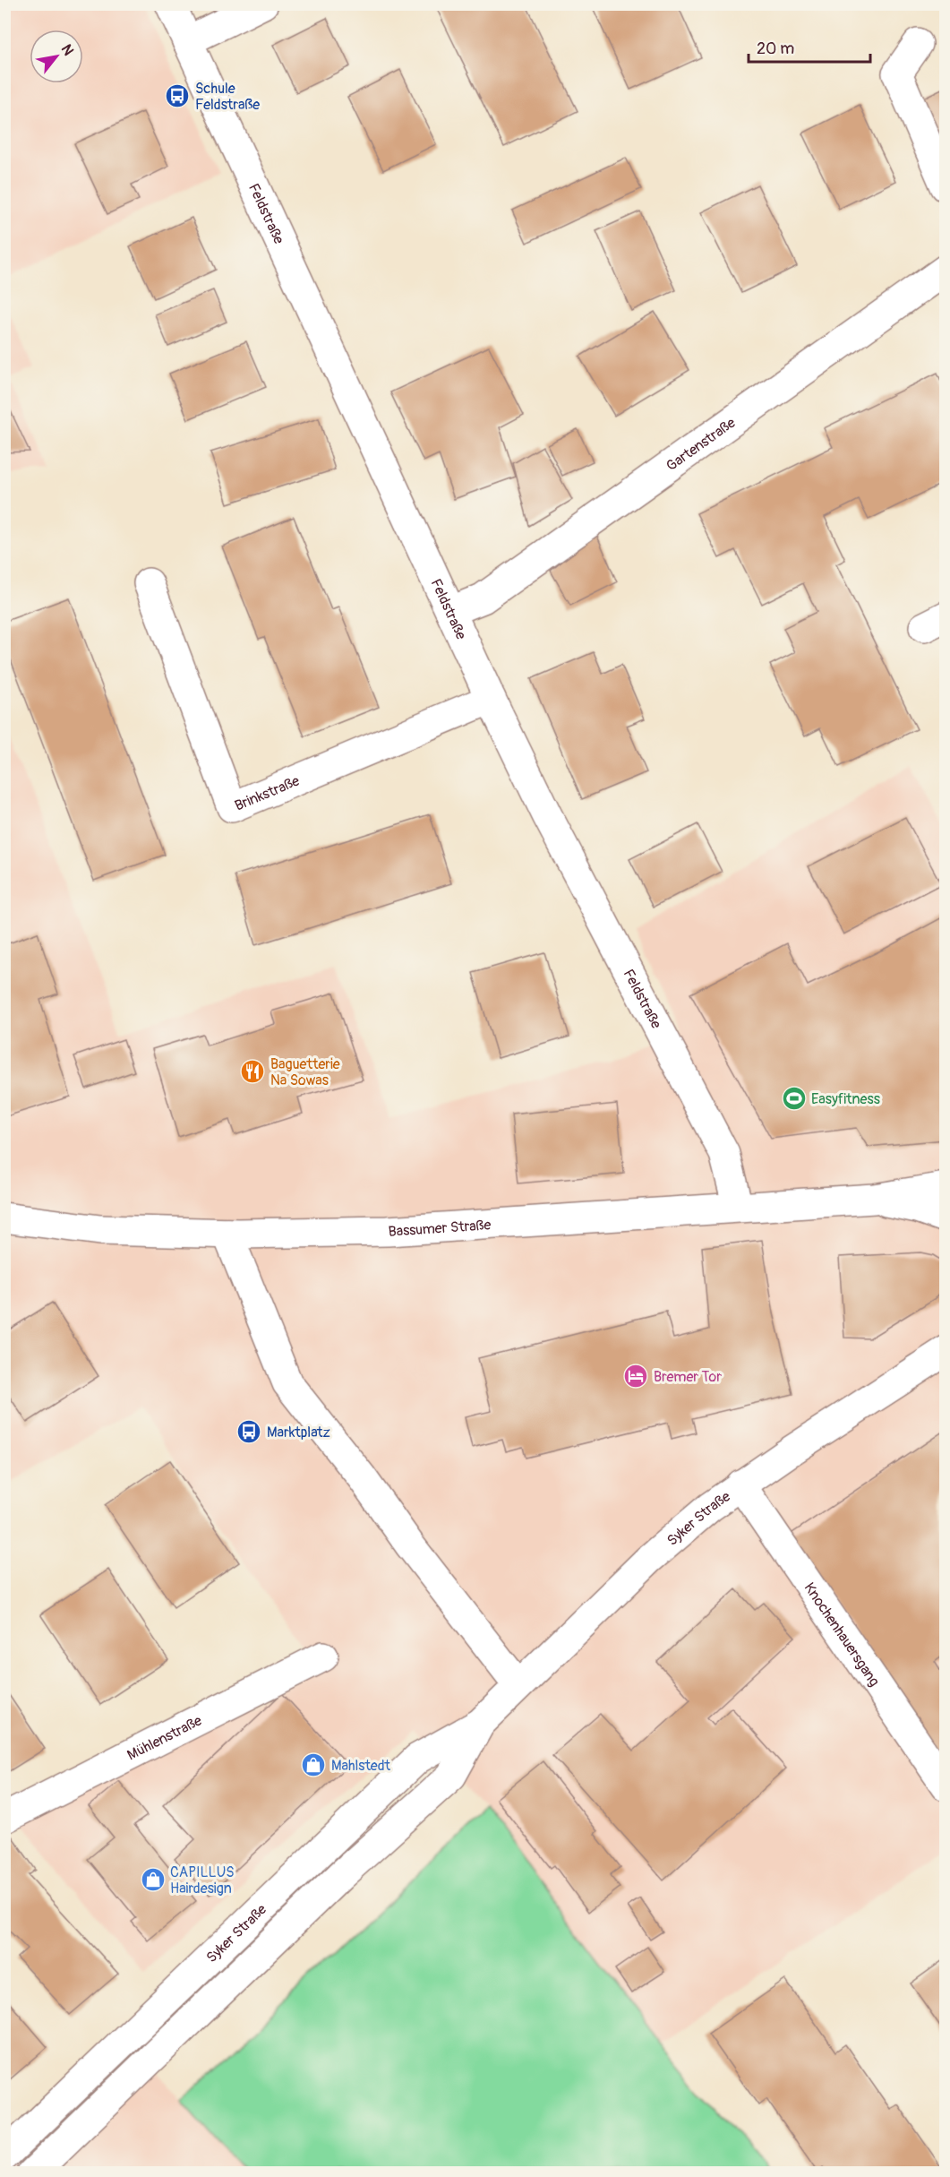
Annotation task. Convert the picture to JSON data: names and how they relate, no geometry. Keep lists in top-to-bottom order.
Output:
{
  "streets": {
    "street": [
      "Feldstraße",
      "Gartenstraße",
      "Brinkstraße",
      "Bassumer Straße",
      "Syker Straße",
      "Knochenhauersgang",
      "Mühlenstraße"
    ]
  },
  "crossings": [
    ["Feldstraße", "Gartenstraße"],
    ["Feldstraße", "Brinkstraße"],
    ["Feldstraße", "Bassumer Straße"],
    ["Syker Straße", "Knochenhauersgang"]
  ],
  "places": {
    "bus stop": ["Schule Feldstraße", "Marktplatz"],
    "restaurant": ["Baguetterie Na Sowas"],
    "sports": ["Easyfitness"],
    "hotel": ["Bremer Tor"],
    "shop": ["Mahlstedt", "CAPILLUS Hairdesign"]
  },
  "scale_bar": "20 m",
  "north": "top right"
}
